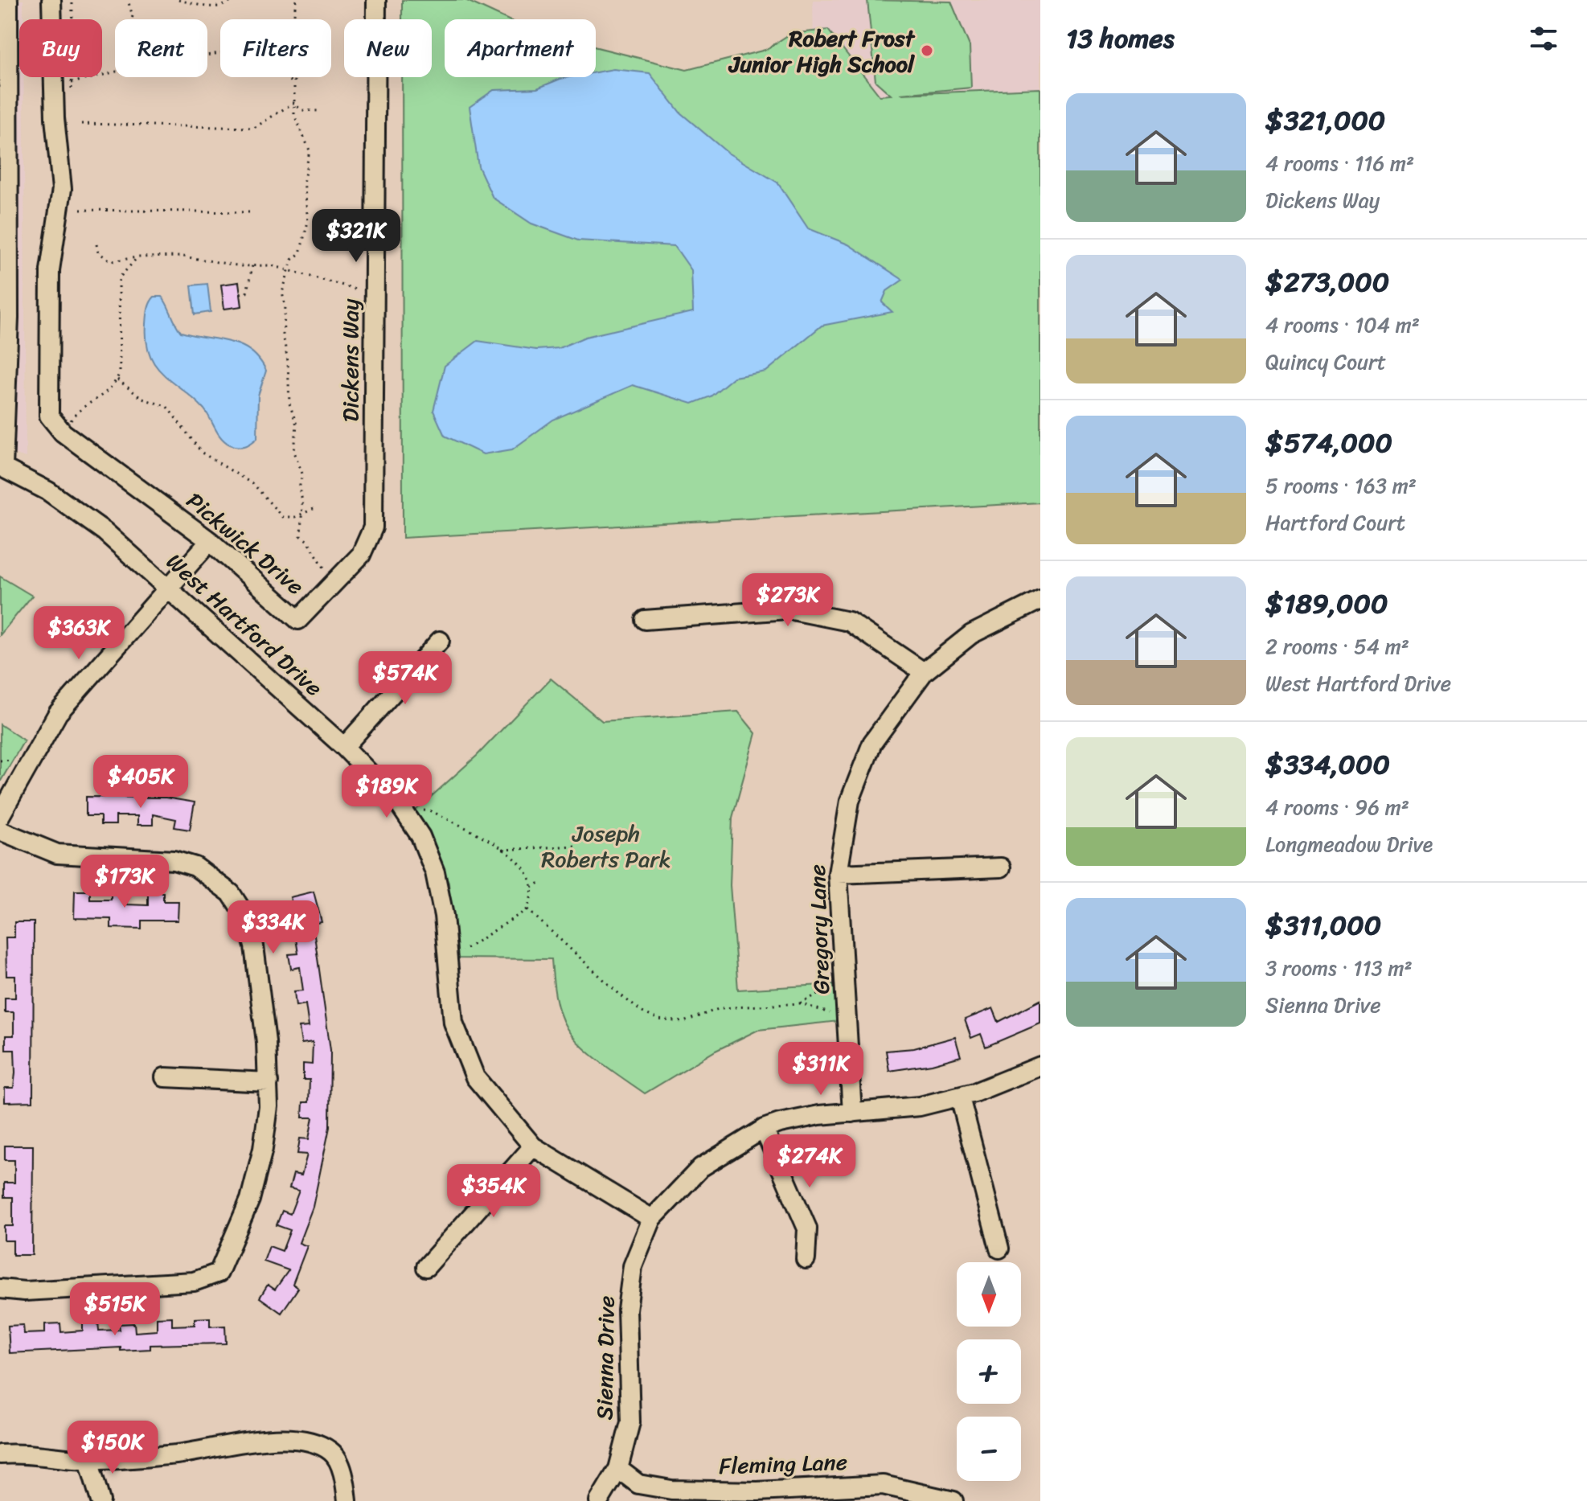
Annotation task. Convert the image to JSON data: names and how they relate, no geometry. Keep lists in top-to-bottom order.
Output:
{
  "streets": {
    "street": [
      "Dickens Way",
      "Pickwick Drive",
      "West Hartford Drive",
      "Gregory Lane",
      "Sienna Drive",
      "Fleming Lane"
    ]
  },
  "crossings": [
    ["Dickens Way", "Pickwick Drive"],
    ["West Hartford Drive", "Sienna Drive"],
    ["Gregory Lane", "Sienna Drive"],
    ["Sienna Drive", "Fleming Lane"]
  ],
  "parks": ["Joseph Roberts Park"],
  "places": ["Robert Frost Junior High School"],
  "north": "bottom",
  "page": {
    "heading": "13 homes",
    "chip": [
      "Buy",
      "Rent",
      "Filters",
      "New",
      "Apartment"
    ],
    "list": [
      {
        "name": "$321,000",
        "note": "4 rooms · 116 m² · Dickens Way"
      },
      {
        "name": "$273,000",
        "note": "4 rooms · 104 m² · Quincy Court"
      },
      {
        "name": "$574,000",
        "note": "5 rooms · 163 m² · Hartford Court"
      },
      {
        "name": "$189,000",
        "note": "2 rooms · 54 m² · West Hartford Drive"
      },
      {
        "name": "$334,000",
        "note": "4 rooms · 96 m² · Longmeadow Drive"
      },
      {
        "name": "$311,000",
        "note": "3 rooms · 113 m² · Sienna Drive"
      }
    ],
    "price": [
      "$321K",
      "$273K",
      "$363K",
      "$574K",
      "$405K",
      "$189K",
      "$173K",
      "$334K",
      "$311K",
      "$274K",
      "$354K",
      "$515K",
      "$150K"
    ],
    "map_buttons": ["+", "−"]
  }
}
